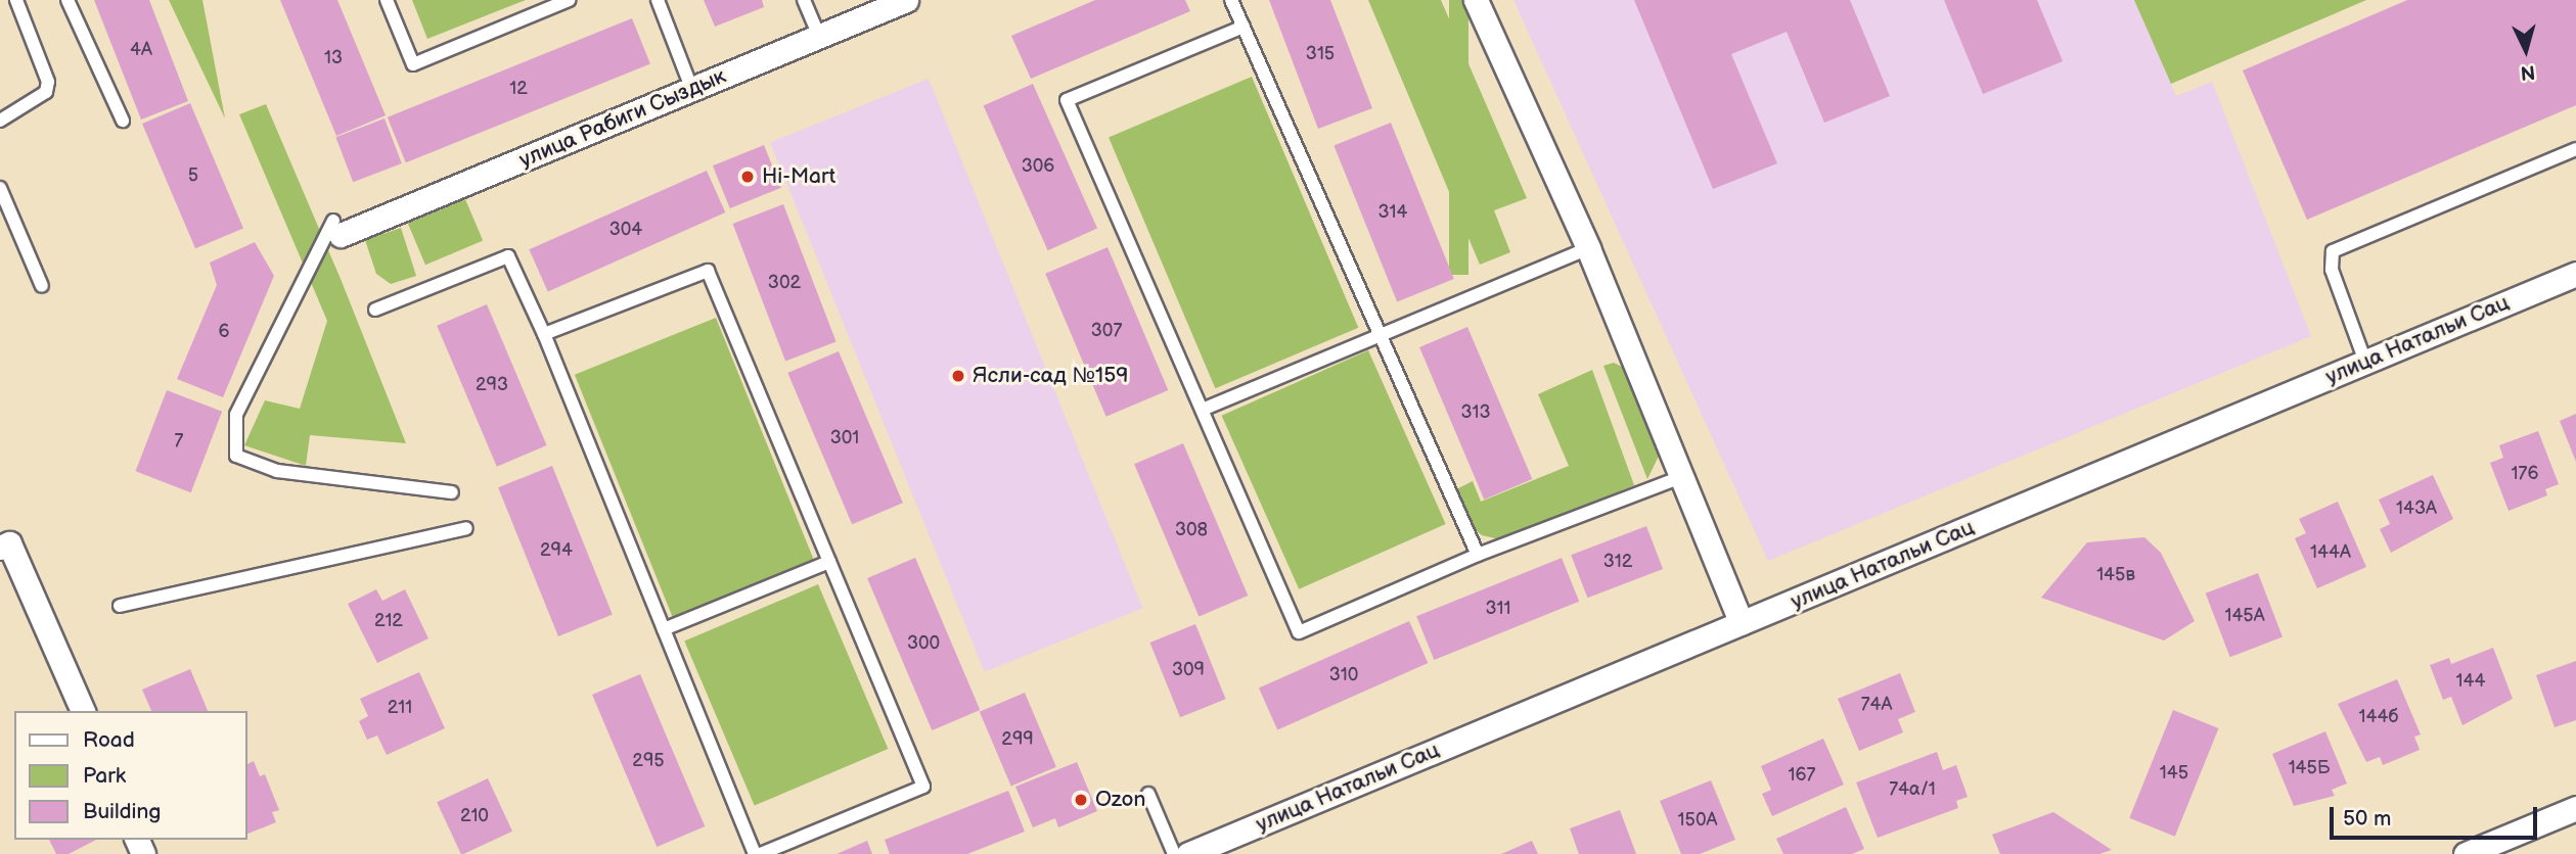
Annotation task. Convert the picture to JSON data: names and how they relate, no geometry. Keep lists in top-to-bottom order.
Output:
{
  "streets": {
    "street": ["улица Рабиги Сыздык", "улица Натальи Сац"]
  },
  "places": ["Hi-Mart", "Ясли-сад №159", "Ozon"],
  "house_numbers": [
    "4А",
    "315",
    "13",
    "12",
    "306",
    "5",
    "314",
    "304",
    "302",
    "307",
    "6",
    "293",
    "313",
    "301",
    "7",
    "176",
    "143А",
    "308",
    "294",
    "144А",
    "312",
    "145в",
    "311",
    "145А",
    "212",
    "300",
    "309",
    "310",
    "144",
    "74А",
    "211",
    "144б",
    "299",
    "295",
    "145Б",
    "145",
    "167",
    "74а/1",
    "210",
    "150А"
  ],
  "legend": ["Road", "Park", "Building"],
  "scale_bar": "50 m",
  "north": "bottom"
}
